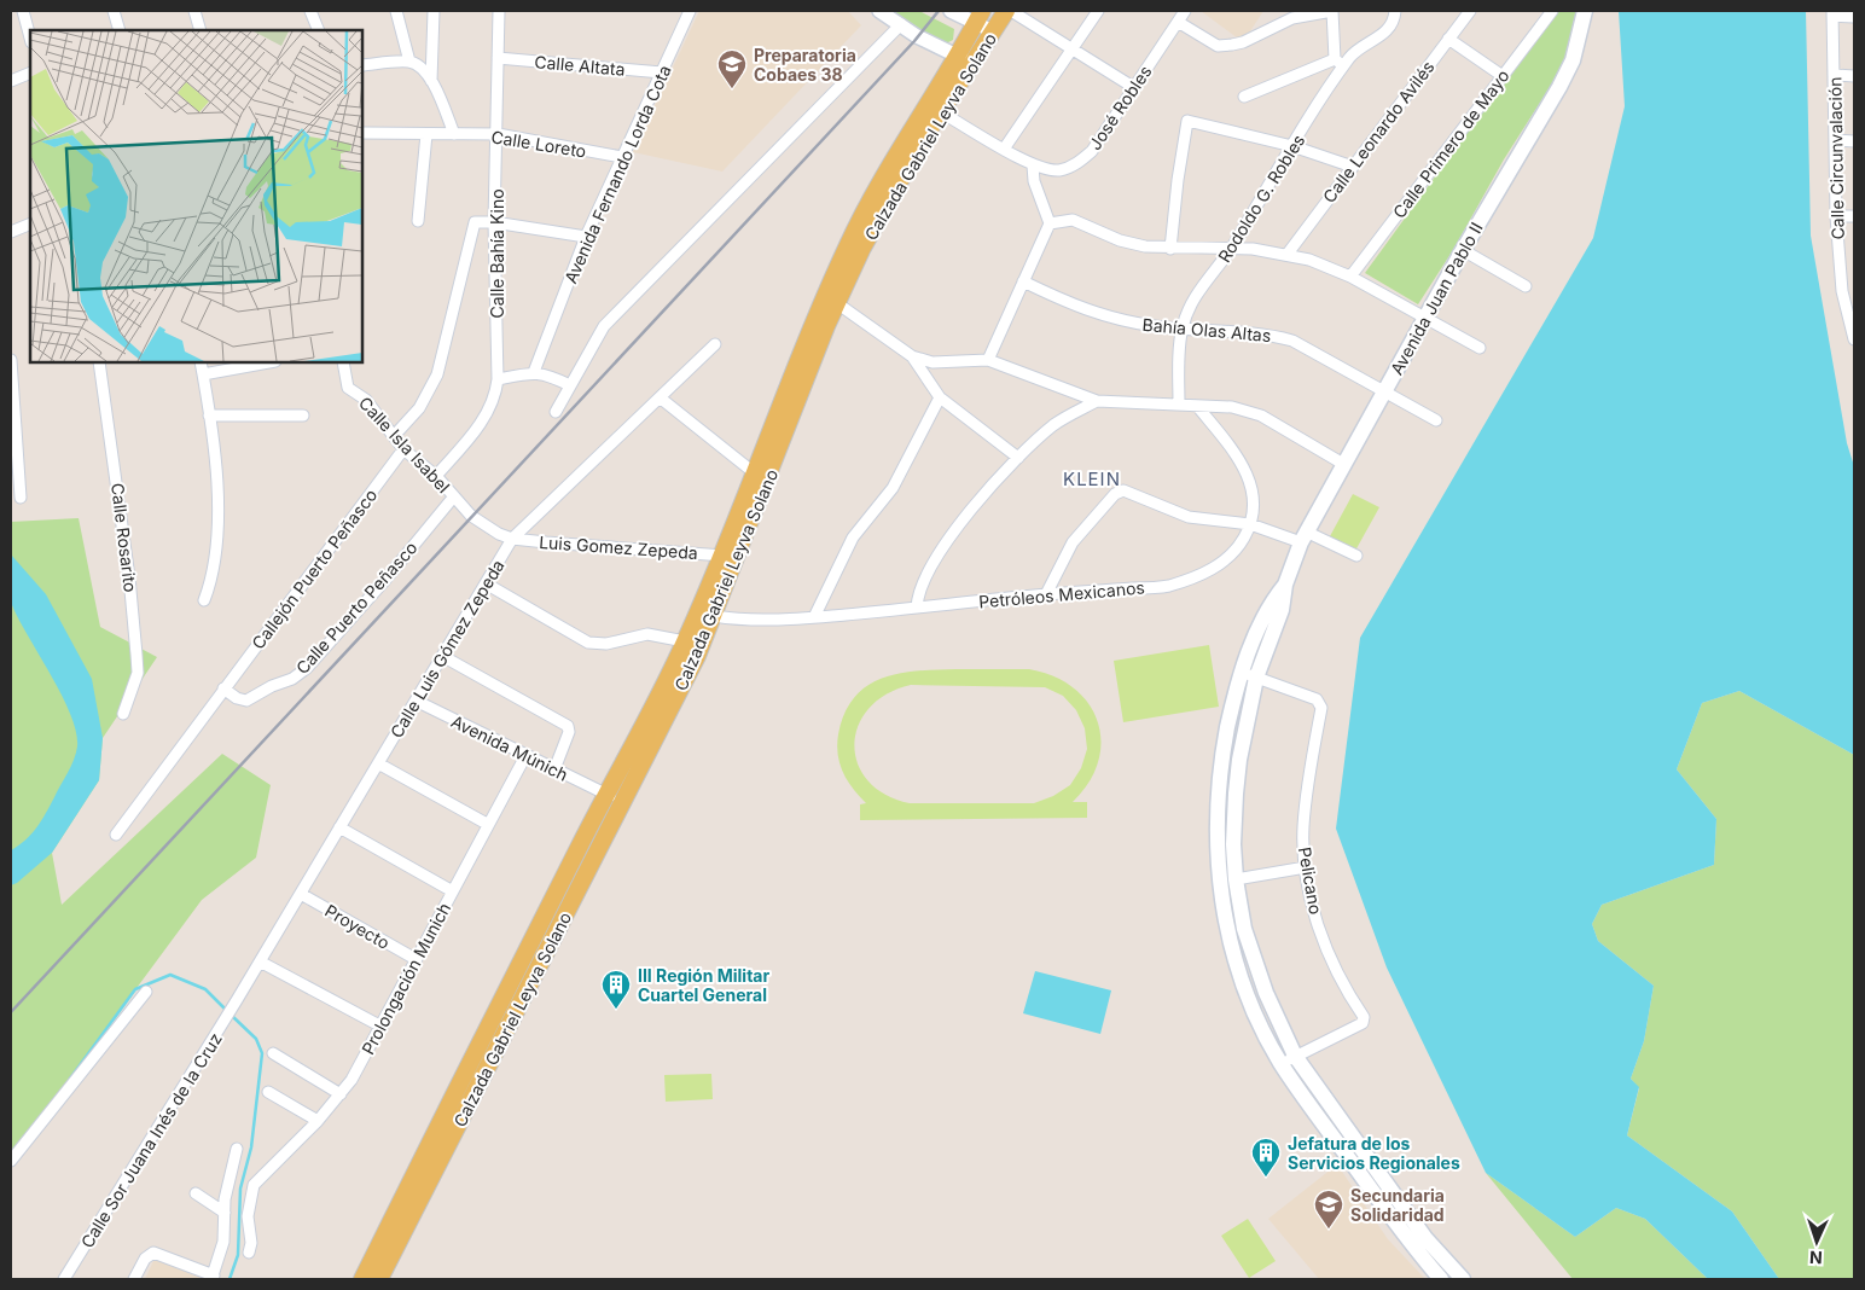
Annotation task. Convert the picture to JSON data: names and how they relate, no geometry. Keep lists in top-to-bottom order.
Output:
{
  "streets": {
    "main road": ["Calzada Gabriel Leyva Solano", "Avenida Juan Pablo II"],
    "street": [
      "Calle Altata",
      "José Robles",
      "Calle Leonardo Avilés",
      "Calle Loreto",
      "Calle Primero de Mayo",
      "Calle Circunvalación",
      "Avenida Fernando Lorda Cota",
      "Rodoldo G. Robles",
      "Calle Bahía Kino",
      "Bahía Olas Altas",
      "Calle Isla Isabel",
      "Calle Rosarito",
      "Luis Gomez Zepeda",
      "Callejón Puerto Peñasco",
      "Petróleos Mexicanos",
      "Calle Puerto Peñasco",
      "Calle Luis Gómez Zepeda",
      "Avenida Múnich",
      "Pelicano",
      "Proyecto",
      "Prolongación Munich",
      "Calle Sor Juana Inés de la Cruz"
    ]
  },
  "crossings": [
    ["Calle Altata", "Avenida Fernando Lorda Cota"],
    ["Calle Altata", "Calle Bahía Kino"],
    ["Calzada Gabriel Leyva Solano", "Luis Gomez Zepeda"],
    ["Calzada Gabriel Leyva Solano", "Petróleos Mexicanos"],
    ["Calzada Gabriel Leyva Solano", "Avenida Múnich"],
    ["Calle Loreto", "Avenida Fernando Lorda Cota"],
    ["Calle Loreto", "Calle Bahía Kino"],
    ["Rodoldo G. Robles", "Bahía Olas Altas"],
    ["Calle Bahía Kino", "Calle Isla Isabel"],
    ["Avenida Juan Pablo II", "Bahía Olas Altas"],
    ["Avenida Juan Pablo II", "Pelicano"],
    ["Calle Isla Isabel", "Luis Gomez Zepeda"],
    ["Calle Isla Isabel", "Callejón Puerto Peñasco"],
    ["Calle Isla Isabel", "Calle Puerto Peñasco"],
    ["Calle Isla Isabel", "Calle Luis Gómez Zepeda"],
    ["Luis Gomez Zepeda", "Calle Luis Gómez Zepeda"],
    ["Callejón Puerto Peñasco", "Calle Puerto Peñasco"],
    ["Calle Luis Gómez Zepeda", "Avenida Múnich"],
    ["Calle Luis Gómez Zepeda", "Proyecto"],
    ["Calle Luis Gómez Zepeda", "Calle Sor Juana Inés de la Cruz"],
    ["Avenida Múnich", "Prolongación Munich"],
    ["Proyecto", "Prolongación Munich"]
  ],
  "districts": ["KLEIN"],
  "places": {
    "school or university": ["Preparatoria Cobaes 38", "Secundaria Solidaridad"],
    "building": ["III Región Militar Cuartel General", "Jefatura de los Servicios Regionales"]
  },
  "north": "bottom"
}
